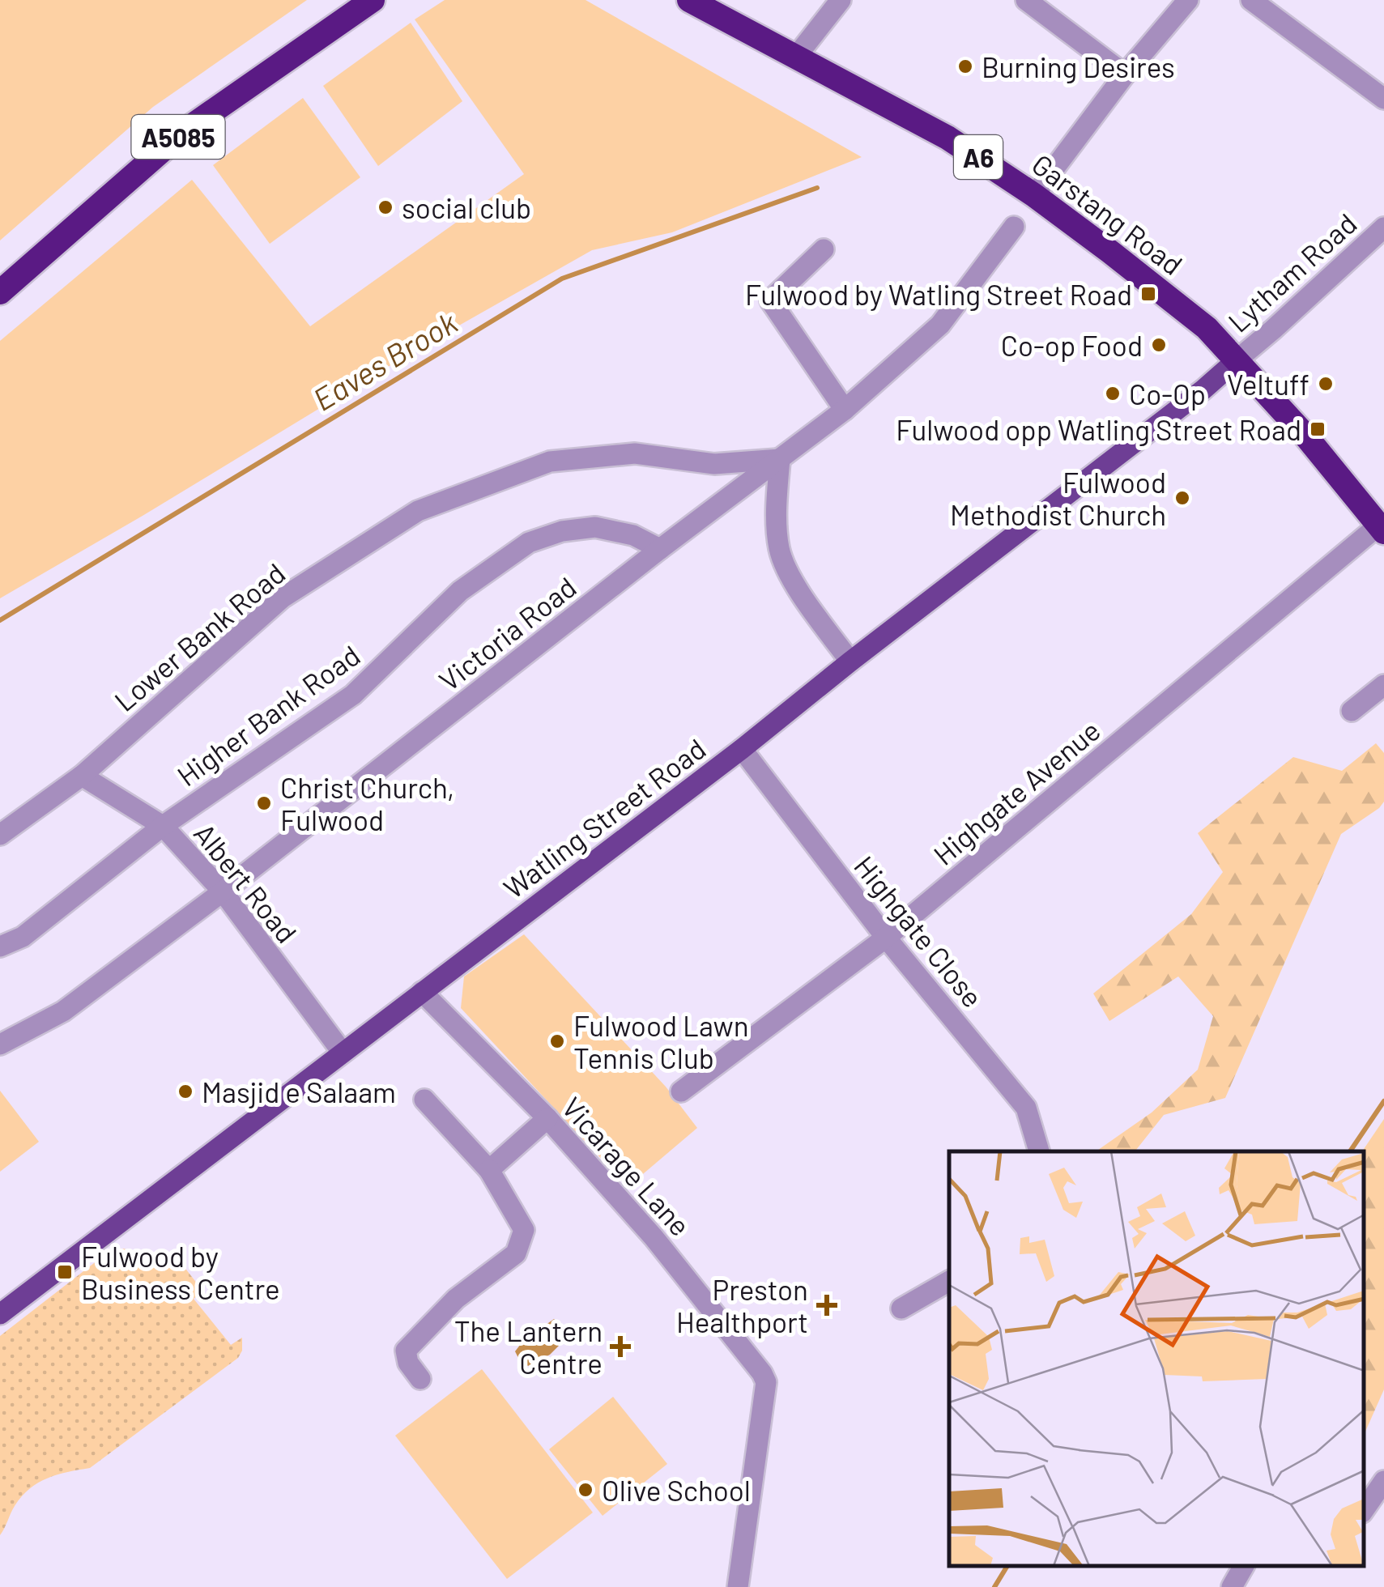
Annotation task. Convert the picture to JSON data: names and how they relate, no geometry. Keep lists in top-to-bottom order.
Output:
{
  "streets": {
    "highway": ["A5085", "A6", "Garstang Road"],
    "main road": ["Watling Street Road"],
    "street": [
      "Lytham Road",
      "Victoria Road",
      "Lower Bank Road",
      "Higher Bank Road",
      "Highgate Avenue",
      "Albert Road",
      "Highgate Close",
      "Vicarage Lane"
    ]
  },
  "crossings": [
    ["Garstang Road", "Lytham Road"],
    ["Garstang Road", "Highgate Avenue"],
    ["Garstang Road", "Watling Street Road"],
    ["Lytham Road", "Watling Street Road"],
    ["Victoria Road", "Lower Bank Road"],
    ["Victoria Road", "Higher Bank Road"],
    ["Victoria Road", "Albert Road"],
    ["Lower Bank Road", "Albert Road"],
    ["Higher Bank Road", "Albert Road"],
    ["Highgate Avenue", "Highgate Close"],
    ["Watling Street Road", "Albert Road"],
    ["Watling Street Road", "Highgate Close"],
    ["Watling Street Road", "Vicarage Lane"]
  ],
  "water": ["Eaves Brook"],
  "places": {
    "other": [
      "Burning Desires",
      "social club",
      "Co-op Food",
      "Veltuff",
      "Co-Op",
      "Fulwood Methodist Church",
      "Christ Church, Fulwood",
      "Fulwood Lawn Tennis Club",
      "Masjid e Salaam",
      "Olive School"
    ],
    "transit": ["Fulwood by Watling Street Road", "Fulwood opp Watling Street Road", "Fulwood by Business Centre"],
    "health": ["Preston Healthport", "The Lantern Centre"]
  }
}
